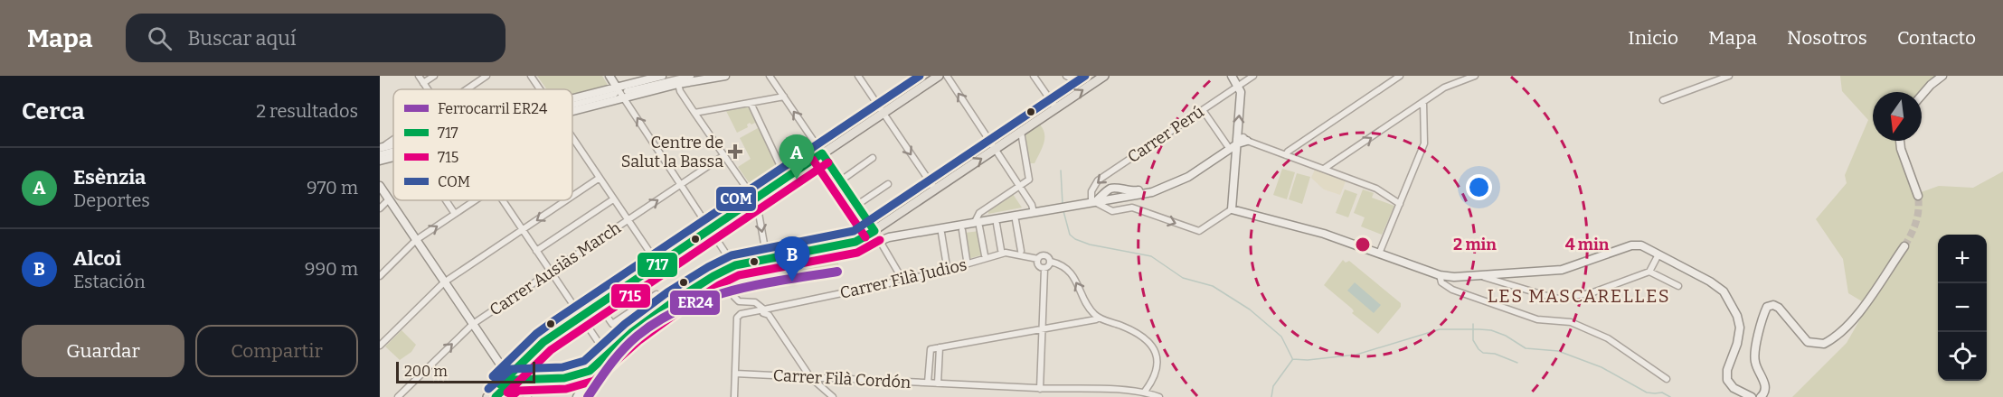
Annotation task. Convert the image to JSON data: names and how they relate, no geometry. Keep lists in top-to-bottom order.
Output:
{
  "streets": {
    "street": [
      "Carrer Perú",
      "Carrer Ausiàs March",
      "Carrer Filà Judios",
      "Carrer Filà Cordón"
    ]
  },
  "crossings": [
    ["Carrer Filà Judios", "Carrer Filà Cordón"]
  ],
  "one_way": ["Carrer Ausiàs March"],
  "districts": ["LES MASCARELLES"],
  "places": {
    "health": ["Centre de Salut la Bassa"]
  },
  "lines": [
    "transit line COM",
    "transit line 717",
    "transit line 715",
    "rail line ER24"
  ],
  "legend": [
    "Ferrocarril ER24",
    "717",
    "715",
    "COM"
  ],
  "scale_bar": "200 m",
  "north": "bottom",
  "page": {
    "header": "Mapa",
    "search": "Buscar aquí",
    "nav": [
      "Inicio",
      "Mapa",
      "Nosotros",
      "Contacto"
    ],
    "heading": ["Cerca", "2 resultados"],
    "pins": ["A", "B"],
    "list": [
      {
        "mark": "A",
        "name": "Esènzia",
        "note": "Deportes",
        "value": "970 m"
      },
      {
        "mark": "B",
        "name": "Alcoi",
        "note": "Estación",
        "value": "990 m"
      }
    ],
    "map_buttons": ["+", "−"],
    "buttons": ["Guardar", "Compartir"],
    "scale": "200 m"
  },
  "rings": ["2 min", "4 min"]
}
